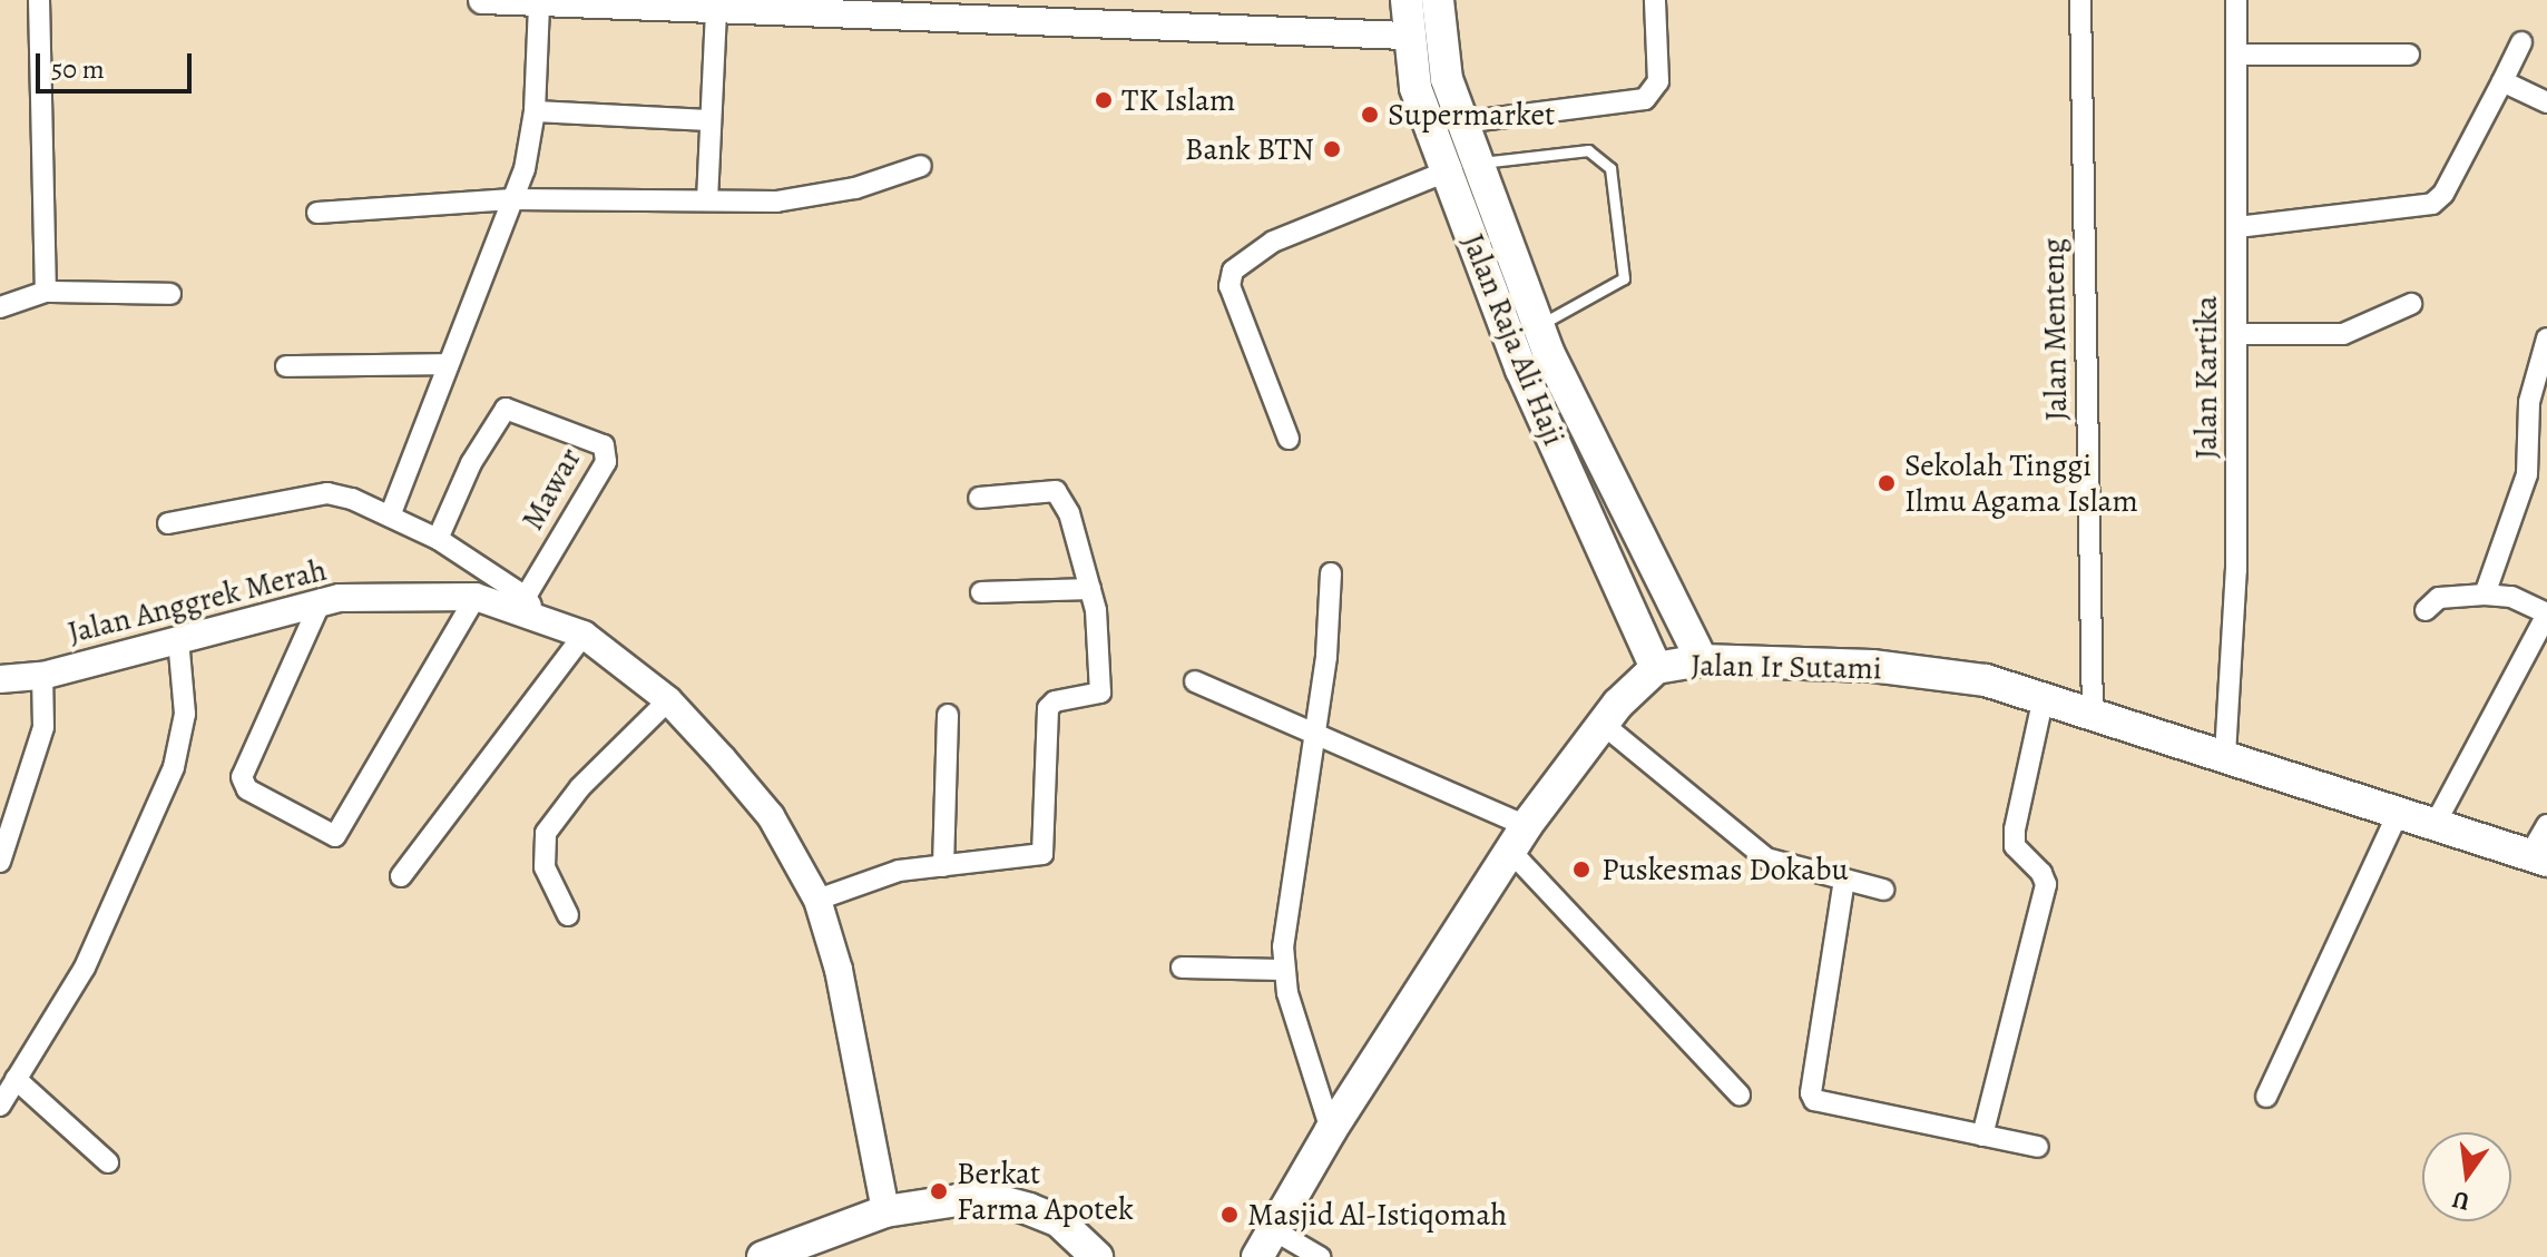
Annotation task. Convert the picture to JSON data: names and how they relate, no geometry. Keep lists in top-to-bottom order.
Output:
{
  "streets": {
    "main road": ["Jalan Raja Ali Haji", "Jalan Ir Sutami"],
    "street": [
      "Jalan Menteng",
      "Jalan Kartika",
      "Mawar",
      "Jalan Anggrek Merah"
    ]
  },
  "crossings": [
    ["Jalan Menteng", "Jalan Ir Sutami"],
    ["Jalan Raja Ali Haji", "Jalan Ir Sutami"],
    ["Jalan Kartika", "Jalan Ir Sutami"],
    ["Mawar", "Jalan Anggrek Merah"]
  ],
  "places": [
    "TK Islam",
    "Supermarket",
    "Bank BTN",
    "Sekolah Tinggi Ilmu Agama Islam",
    "Puskesmas Dokabu",
    "Berkat Farma Apotek",
    "Masjid Al-Istiqomah"
  ],
  "scale_bar": "50 m",
  "north": "bottom"
}
